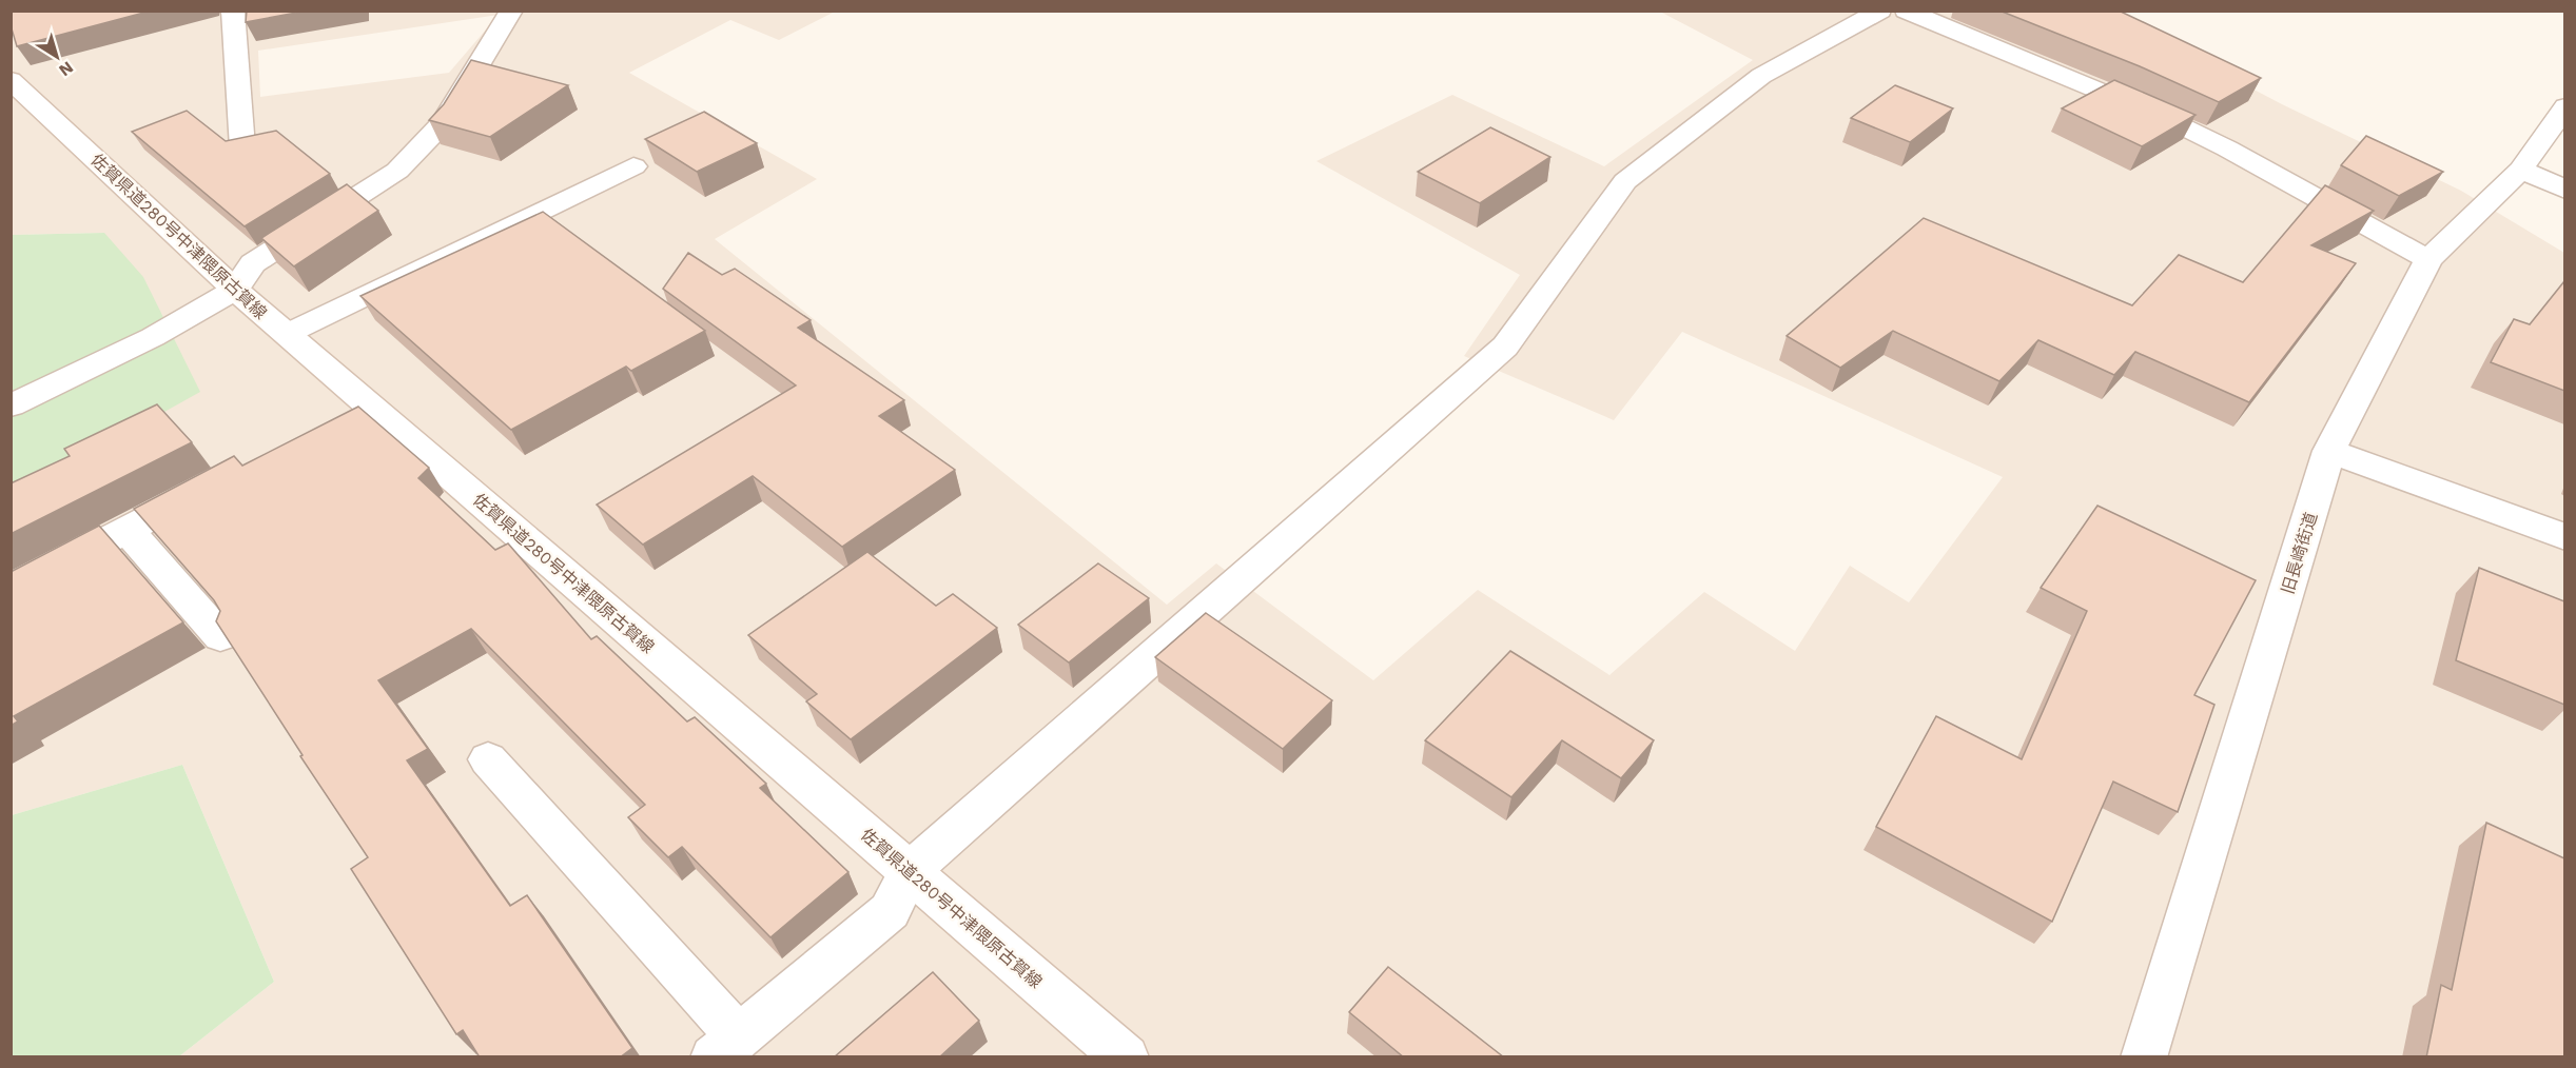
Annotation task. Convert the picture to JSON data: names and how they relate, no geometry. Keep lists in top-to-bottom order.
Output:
{
  "streets": {
    "street": ["佐賀県道280号中津隈原古賀線", "旧長崎街道"]
  },
  "north": "bottom right"
}
